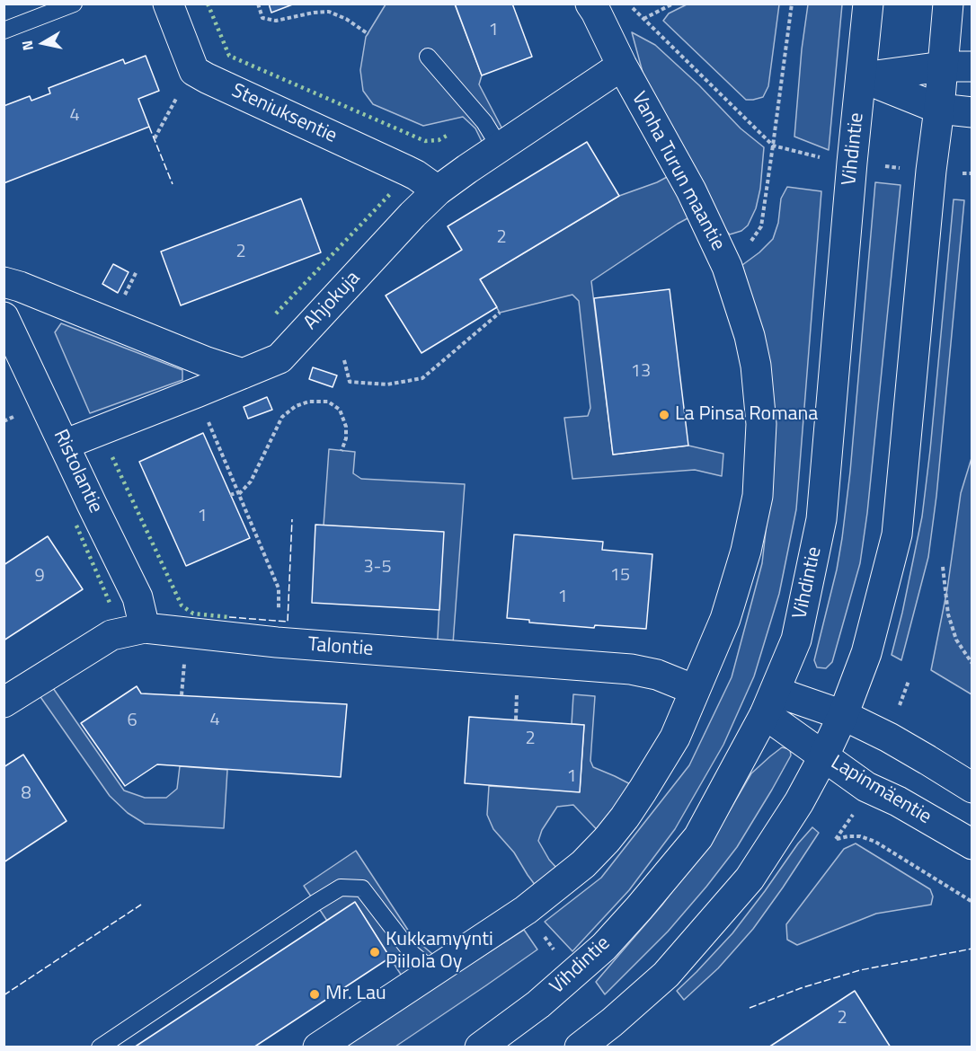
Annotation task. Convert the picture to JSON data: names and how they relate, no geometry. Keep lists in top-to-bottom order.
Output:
{
  "streets": {
    "street": [
      "Steniuksentie",
      "Vihdintie",
      "Vanha Turun maantie",
      "Ahjokuja",
      "Ristolantie",
      "Talontie",
      "Lapinmäentie"
    ]
  },
  "crossings": [
    ["Steniuksentie", "Ahjokuja"],
    ["Vihdintie", "Lapinmäentie"],
    ["Vanha Turun maantie", "Ahjokuja"],
    ["Vanha Turun maantie", "Talontie"],
    ["Ahjokuja", "Ristolantie"],
    ["Ristolantie", "Talontie"]
  ],
  "places": ["La Pinsa Romana", "Kukkamyynti Piilola Oy", "Mr. Lau"],
  "house_numbers": [
    "1",
    "4",
    "2",
    "2",
    "13",
    "1",
    "3-5",
    "15",
    "9",
    "1",
    "4",
    "6",
    "2",
    "1",
    "8",
    "2"
  ],
  "north": "left"
}
